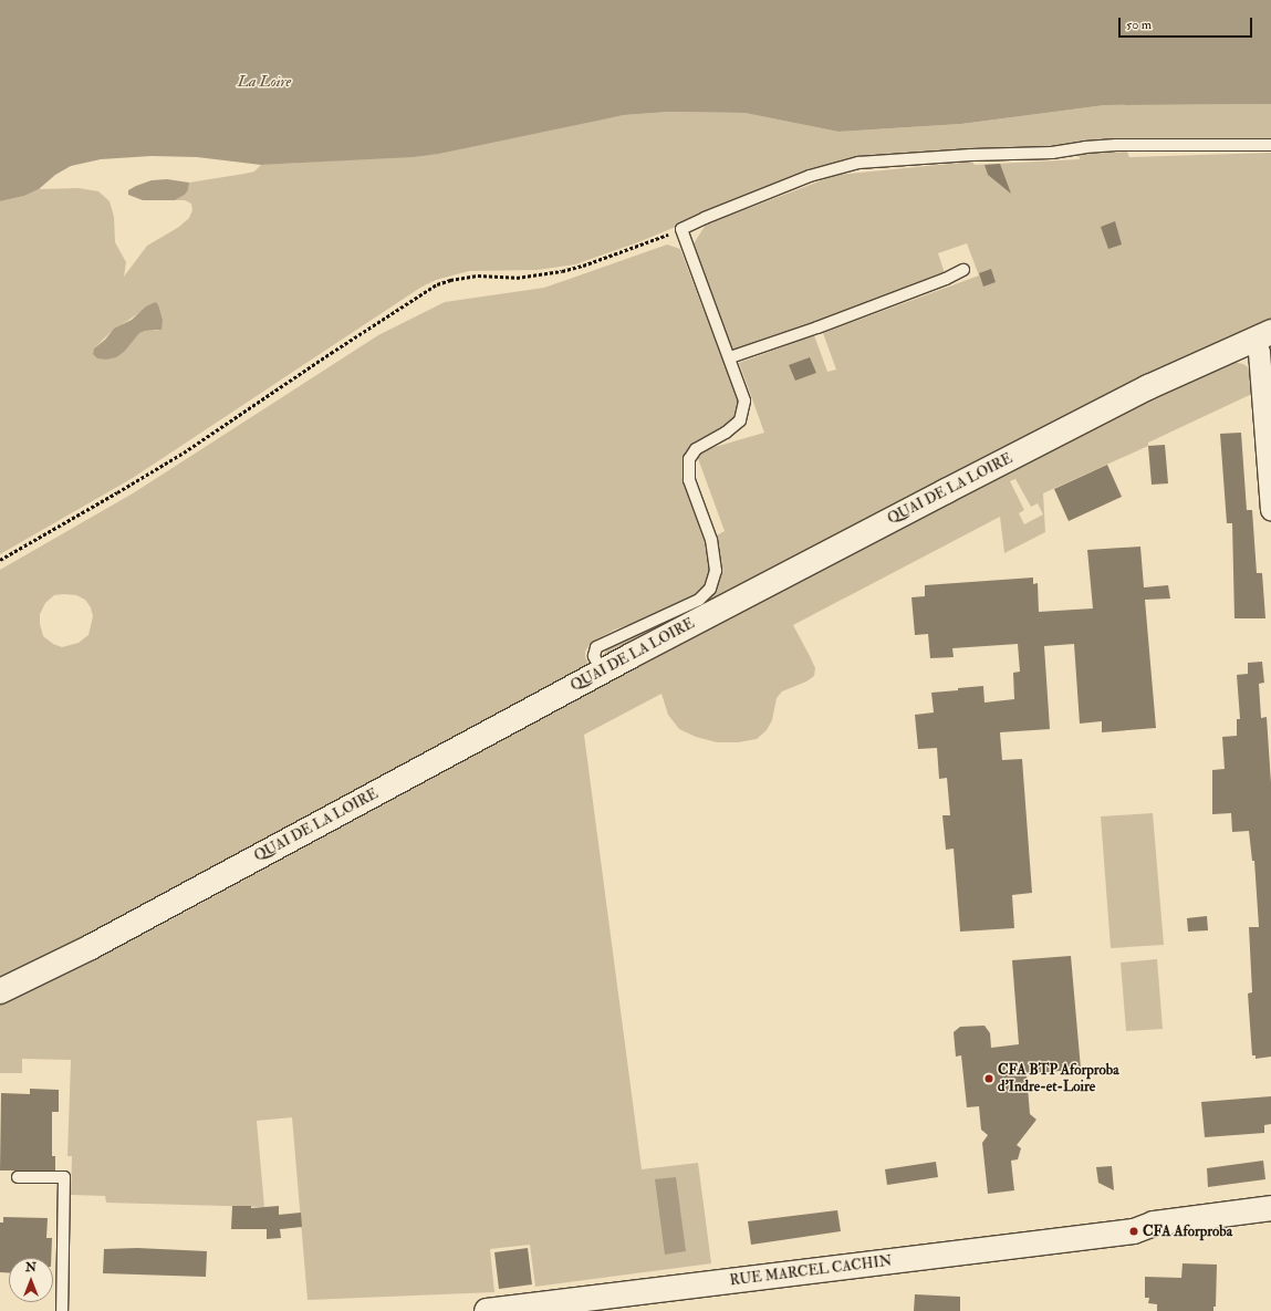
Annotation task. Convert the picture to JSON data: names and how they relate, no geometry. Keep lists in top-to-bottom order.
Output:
{
  "streets": {
    "main road": ["QUAI DE LA LOIRE", "RUE MARCEL CACHIN"]
  },
  "water": ["La Loire"],
  "places": ["CFA BTP Aforproba d'Indre-et-Loire", "CFA Aforproba"],
  "scale_bar": "50 m",
  "north": "top"
}
